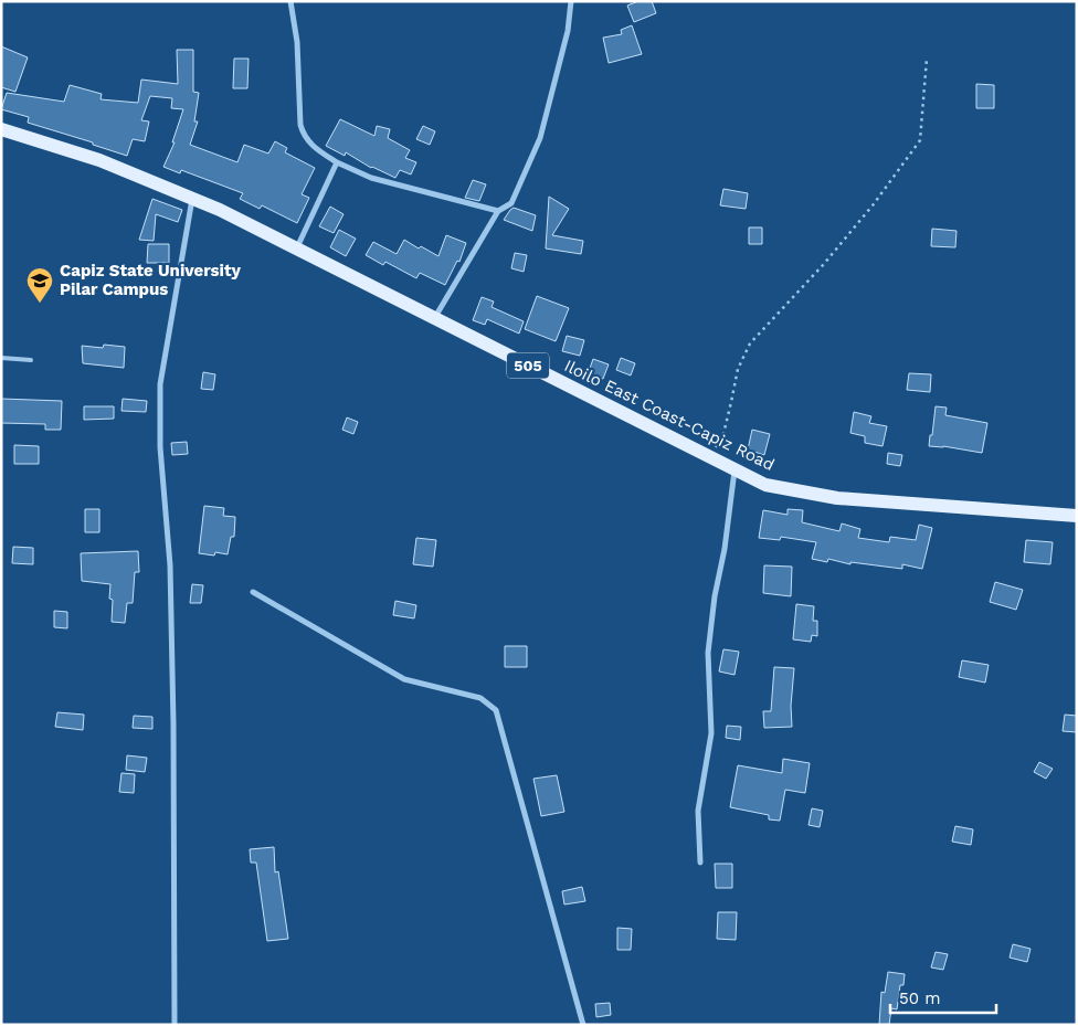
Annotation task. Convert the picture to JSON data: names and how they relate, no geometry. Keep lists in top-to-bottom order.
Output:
{
  "streets": {
    "main road": ["505", "Iloilo East Coast-Capiz Road"]
  },
  "places": {
    "school or university": ["Capiz State University Pilar Campus"]
  },
  "scale_bar": "50 m"
}
